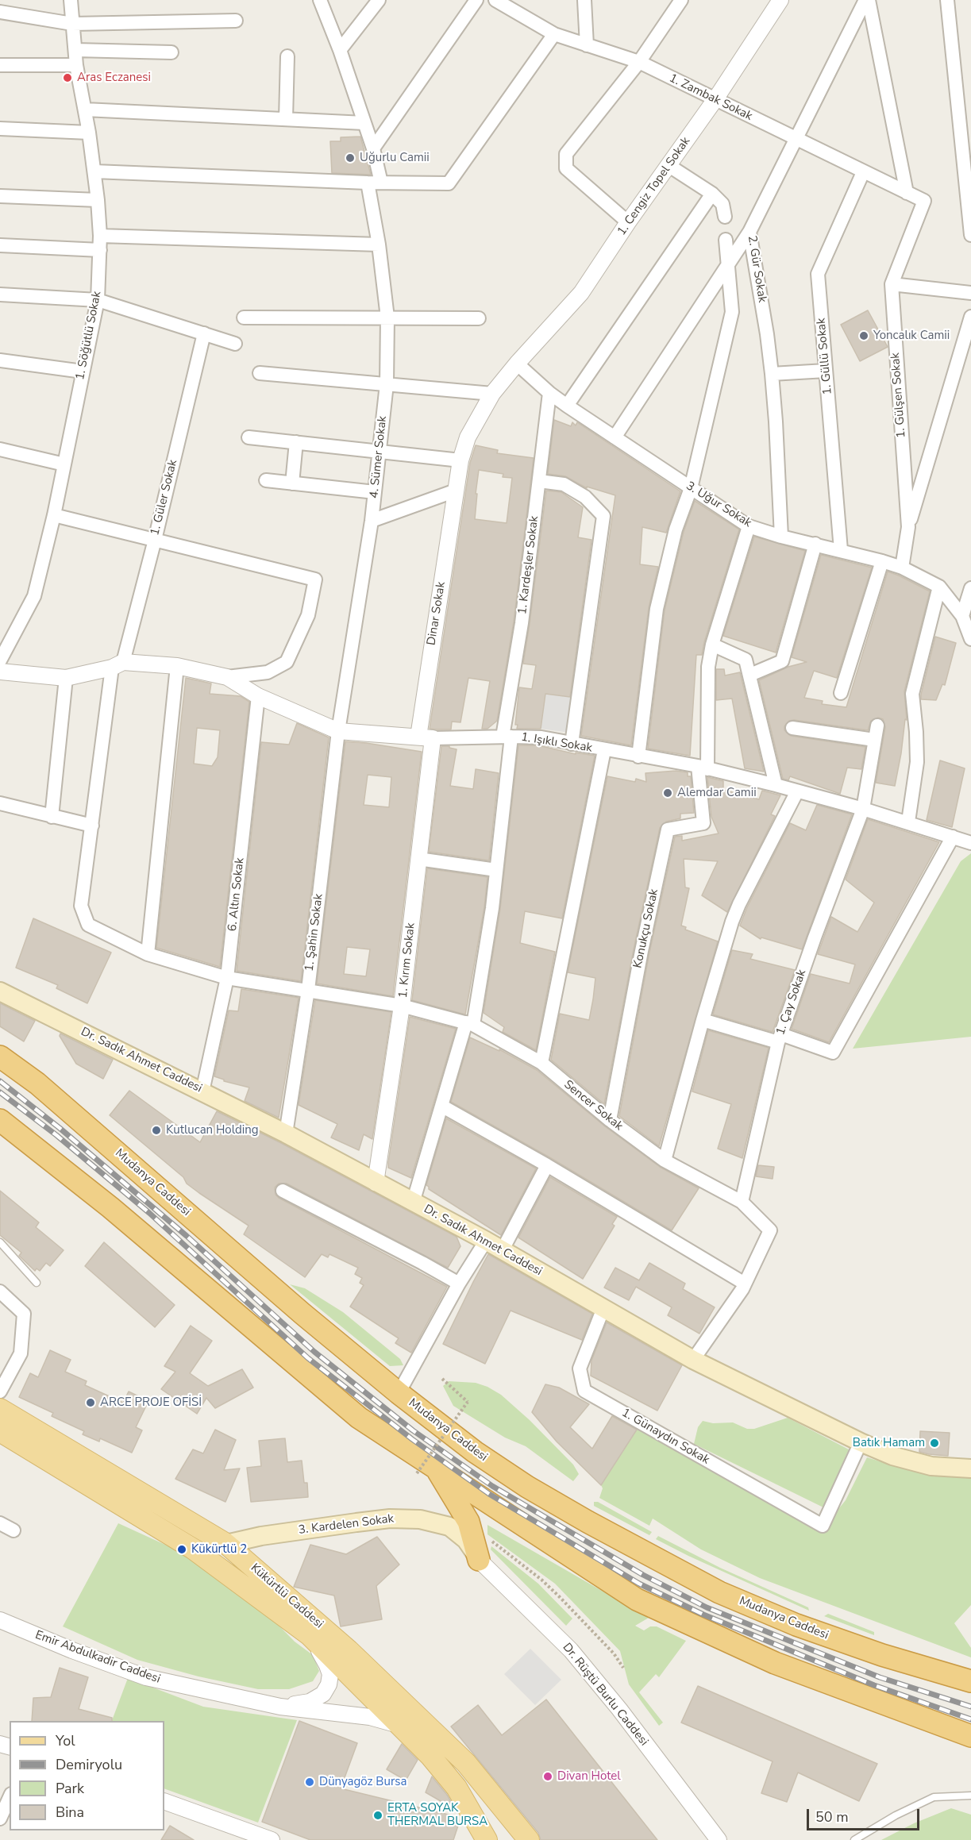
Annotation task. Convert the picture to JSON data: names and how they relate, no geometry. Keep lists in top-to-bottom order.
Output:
{
  "streets": {
    "highway": ["Mudanya Caddesi"],
    "main road": ["Dr. Sadık Ahmet Caddesi", "3. Kardelen Sokak", "Kükürtlü Caddesi"],
    "street": [
      "1. Zambak Sokak",
      "1. Cengiz Topel Sokak",
      "2. Gür Sokak",
      "1. Söğütlü Sokak",
      "1. Güllü Sokak",
      "1. Gülşen Sokak",
      "4. Sümer Sokak",
      "1. Güler Sokak",
      "3. Uğur Sokak",
      "1. Kardeşler Sokak",
      "Dinar Sokak",
      "1. Işıklı Sokak",
      "6. Altın Sokak",
      "Konukçu Sokak",
      "1. Şahin Sokak",
      "1. Kırım Sokak",
      "1. Çay Sokak",
      "Sencer Sokak",
      "1. Günaydın Sokak",
      "Emir Abdulkadir Caddesi",
      "Dr. Rüştü Burlu Caddesi"
    ]
  },
  "crossings": [
    ["1. Zambak Sokak", "1. Cengiz Topel Sokak"],
    ["1. Zambak Sokak", "2. Gür Sokak"],
    ["1. Zambak Sokak", "1. Güllü Sokak"],
    ["1. Zambak Sokak", "1. Gülşen Sokak"],
    ["1. Cengiz Topel Sokak", "3. Uğur Sokak"],
    ["1. Cengiz Topel Sokak", "Dinar Sokak"],
    ["2. Gür Sokak", "3. Uğur Sokak"],
    ["1. Güllü Sokak", "3. Uğur Sokak"],
    ["1. Gülşen Sokak", "3. Uğur Sokak"],
    ["4. Sümer Sokak", "1. Işıklı Sokak"],
    ["4. Sümer Sokak", "1. Şahin Sokak"],
    ["1. Güler Sokak", "1. Işıklı Sokak"],
    ["1. Güler Sokak", "Sencer Sokak"],
    ["3. Uğur Sokak", "1. Kardeşler Sokak"],
    ["3. Uğur Sokak", "Dinar Sokak"],
    ["1. Kardeşler Sokak", "1. Işıklı Sokak"],
    ["1. Kardeşler Sokak", "Dr. Sadık Ahmet Caddesi"],
    ["1. Kardeşler Sokak", "Sencer Sokak"],
    ["Dinar Sokak", "1. Işıklı Sokak"],
    ["Dinar Sokak", "1. Kırım Sokak"],
    ["1. Işıklı Sokak", "6. Altın Sokak"],
    ["1. Işıklı Sokak", "Konukçu Sokak"],
    ["1. Işıklı Sokak", "1. Şahin Sokak"],
    ["1. Işıklı Sokak", "1. Kırım Sokak"],
    ["1. Işıklı Sokak", "1. Çay Sokak"],
    ["6. Altın Sokak", "Dr. Sadık Ahmet Caddesi"],
    ["6. Altın Sokak", "Sencer Sokak"],
    ["Konukçu Sokak", "Sencer Sokak"],
    ["1. Şahin Sokak", "Dr. Sadık Ahmet Caddesi"],
    ["1. Şahin Sokak", "Sencer Sokak"],
    ["1. Kırım Sokak", "Dr. Sadık Ahmet Caddesi"],
    ["1. Kırım Sokak", "Sencer Sokak"],
    ["1. Çay Sokak", "Sencer Sokak"],
    ["Dr. Sadık Ahmet Caddesi", "1. Günaydın Sokak"],
    ["3. Kardelen Sokak", "Kükürtlü Caddesi"],
    ["3. Kardelen Sokak", "Dr. Rüştü Burlu Caddesi"],
    ["Kükürtlü Caddesi", "Emir Abdulkadir Caddesi"]
  ],
  "places": [
    "Aras Eczanesi",
    "Uğurlu Camii",
    "Yoncalık Camii",
    "Alemdar Camii",
    "Kutlucan Holding",
    "ARCE PROJE OFİSİ",
    "Batık Hamam",
    "Kükürtlü 2",
    "Divan Hotel",
    "Dünyagöz Bursa",
    "ERTA SOYAK THERMAL BURSA"
  ],
  "legend": [
    "Yol",
    "Demiryolu",
    "Park",
    "Bina"
  ],
  "scale_bar": "50 m"
}
